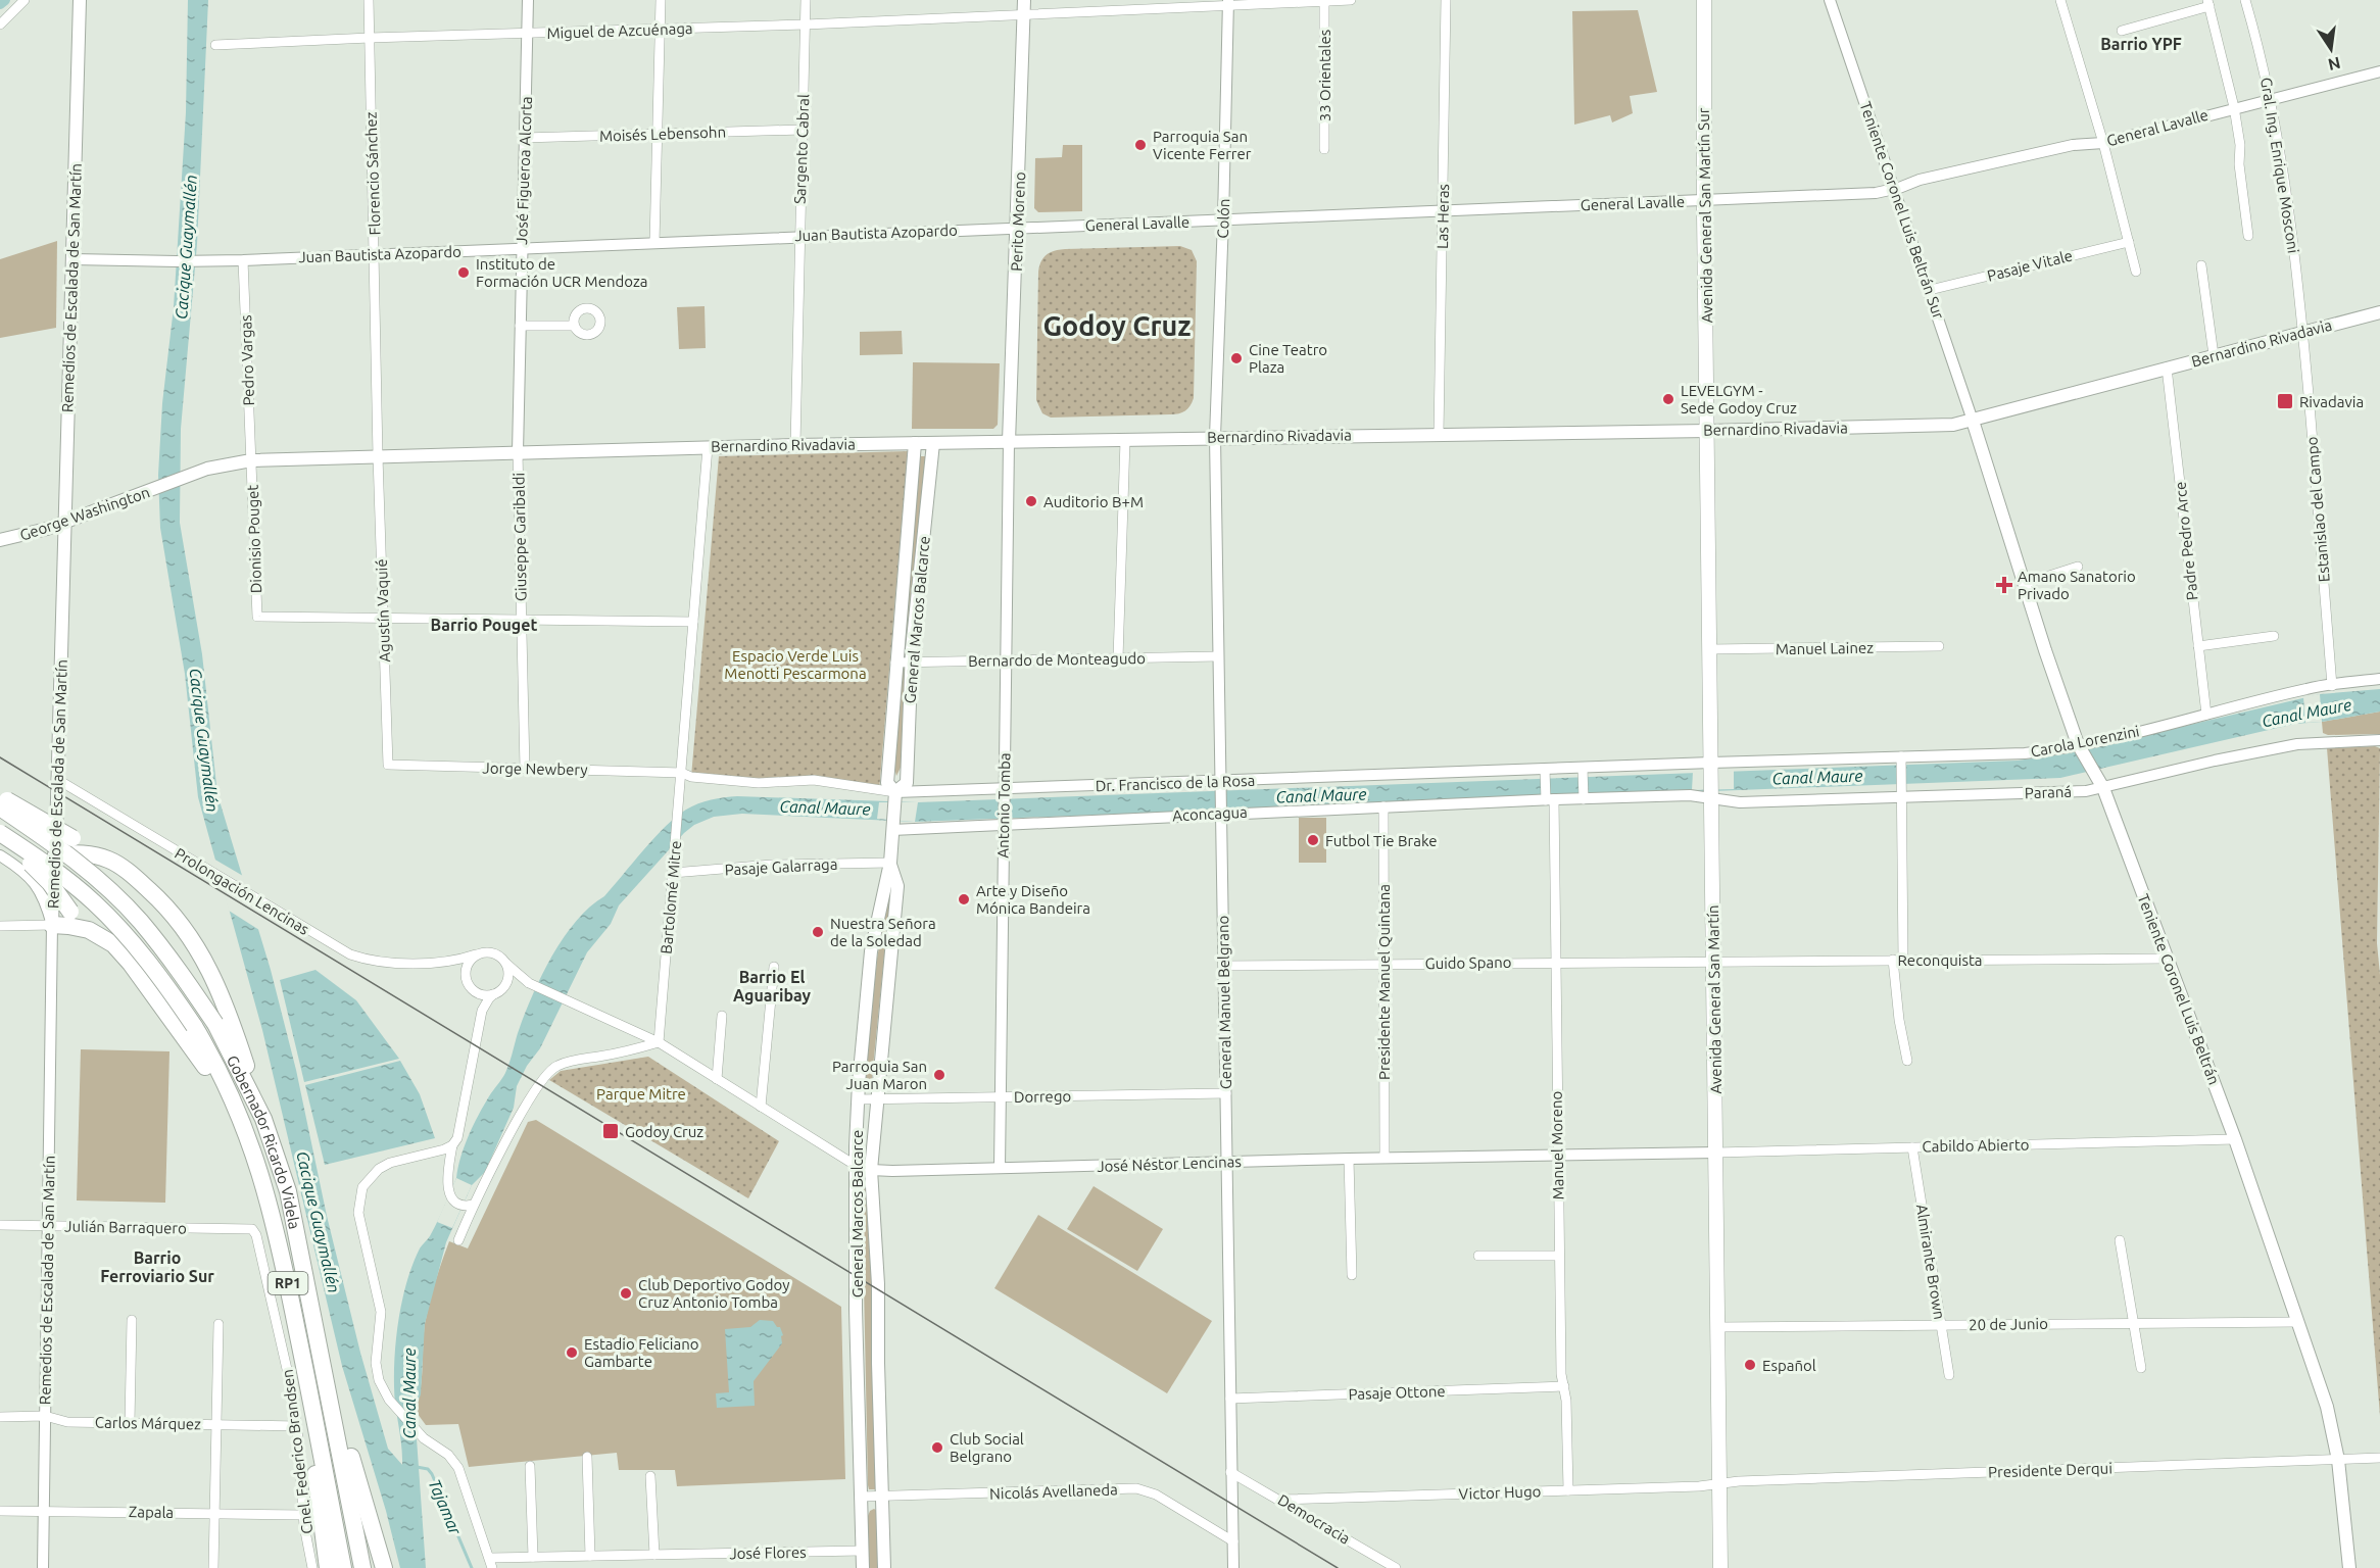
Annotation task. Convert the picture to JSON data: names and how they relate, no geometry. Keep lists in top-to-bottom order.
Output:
{
  "streets": {
    "highway": ["Gobernador Ricardo Videla", "RP1"],
    "main road": [
      "Avenida General San Martín Sur",
      "Perito Moreno",
      "Remedios de Escalada de San Martín",
      "Bernardino Rivadavia",
      "George Washington",
      "General Marcos Balcarce",
      "Teniente Coronel Luis Beltrán",
      "Avenida General San Martín"
    ],
    "street": [
      "Miguel de Azcuénaga",
      "33 Orientales",
      "General Lavalle",
      "Moisés Lebensohn",
      "Sargento Cabral",
      "Gral. Ing. Enrique Mosconi",
      "José Figueroa Alcorta",
      "Florencio Sánchez",
      "Teniente Coronel Luis Beltrán Sur",
      "Las Heras",
      "Colón",
      "Juan Bautista Azopardo",
      "Pasaje Vitale",
      "Pedro Vargas",
      "Estanislao del Campo",
      "Giuseppe Garibaldi",
      "Dionisio Pouget",
      "Padre Pedro Arce",
      "Agustín Vaquié",
      "Manuel Lainez",
      "Bernardo de Monteagudo",
      "Carola Lorenzini",
      "Jorge Newbery",
      "Dr. Francisco de la Rosa",
      "Paraná",
      "Antonio Tomba",
      "Aconcagua",
      "Pasaje Galarraga",
      "Prolongación Lencinas",
      "Bartolomé Mitre",
      "Reconquista",
      "Guido Spano",
      "Presidente Manuel Quintana",
      "General Manuel Belgrano",
      "Dorrego",
      "Manuel Moreno",
      "Cabildo Abierto",
      "José Néstor Lencinas",
      "Julián Barraquero",
      "Almirante Brown",
      "20 de Junio",
      "Pasaje Ottone",
      "Carlos Márquez",
      "Cnel. Federico Brandsen",
      "Presidente Derqui",
      "Nicolás Avellaneda",
      "Victor Hugo",
      "Zapala",
      "Democracia",
      "José Flores"
    ]
  },
  "crossings": [
    ["Miguel de Azcuénaga", "33 Orientales"],
    ["Miguel de Azcuénaga", "Sargento Cabral"],
    ["Miguel de Azcuénaga", "José Figueroa Alcorta"],
    ["Miguel de Azcuénaga", "Florencio Sánchez"],
    ["Miguel de Azcuénaga", "Colón"],
    ["Miguel de Azcuénaga", "Perito Moreno"],
    ["General Lavalle", "Gral. Ing. Enrique Mosconi"],
    ["General Lavalle", "Teniente Coronel Luis Beltrán Sur"],
    ["General Lavalle", "Avenida General San Martín Sur"],
    ["General Lavalle", "Las Heras"],
    ["General Lavalle", "Colón"],
    ["General Lavalle", "Perito Moreno"],
    ["General Lavalle", "Juan Bautista Azopardo"],
    ["Moisés Lebensohn", "Sargento Cabral"],
    ["Moisés Lebensohn", "José Figueroa Alcorta"],
    ["Sargento Cabral", "Juan Bautista Azopardo"],
    ["Sargento Cabral", "Bernardino Rivadavia"],
    ["Gral. Ing. Enrique Mosconi", "Bernardino Rivadavia"],
    ["Gral. Ing. Enrique Mosconi", "Estanislao del Campo"],
    ["José Figueroa Alcorta", "Juan Bautista Azopardo"],
    ["José Figueroa Alcorta", "Bernardino Rivadavia"],
    ["José Figueroa Alcorta", "Giuseppe Garibaldi"],
    ["Florencio Sánchez", "Juan Bautista Azopardo"],
    ["Florencio Sánchez", "Bernardino Rivadavia"],
    ["Florencio Sánchez", "Agustín Vaquié"],
    ["Teniente Coronel Luis Beltrán Sur", "Pasaje Vitale"],
    ["Teniente Coronel Luis Beltrán Sur", "Bernardino Rivadavia"],
    ["Teniente Coronel Luis Beltrán Sur", "Teniente Coronel Luis Beltrán"],
    ["Avenida General San Martín Sur", "Bernardino Rivadavia"],
    ["Avenida General San Martín Sur", "Avenida General San Martín"],
    ["Las Heras", "Bernardino Rivadavia"],
    ["Colón", "Bernardino Rivadavia"],
    ["Colón", "General Manuel Belgrano"],
    ["Perito Moreno", "Juan Bautista Azopardo"],
    ["Perito Moreno", "Bernardino Rivadavia"],
    ["Perito Moreno", "Antonio Tomba"],
    ["Juan Bautista Azopardo", "Remedios de Escalada de San Martín"],
    ["Juan Bautista Azopardo", "Pedro Vargas"],
    ["Remedios de Escalada de San Martín", "George Washington"],
    ["Remedios de Escalada de San Martín", "Prolongación Lencinas"],
    ["Remedios de Escalada de San Martín", "Julián Barraquero"],
    ["Remedios de Escalada de San Martín", "Carlos Márquez"],
    ["Remedios de Escalada de San Martín", "Zapala"],
    ["Bernardino Rivadavia", "Pedro Vargas"],
    ["Bernardino Rivadavia", "Estanislao del Campo"],
    ["Bernardino Rivadavia", "George Washington"],
    ["Bernardino Rivadavia", "Giuseppe Garibaldi"],
    ["Bernardino Rivadavia", "Dionisio Pouget"],
    ["Bernardino Rivadavia", "Padre Pedro Arce"],
    ["Bernardino Rivadavia", "Agustín Vaquié"],
    ["Bernardino Rivadavia", "General Marcos Balcarce"],
    ["Bernardino Rivadavia", "Antonio Tomba"],
    ["Bernardino Rivadavia", "Bartolomé Mitre"],
    ["Bernardino Rivadavia", "Teniente Coronel Luis Beltrán"],
    ["Bernardino Rivadavia", "Avenida General San Martín"],
    ["Bernardino Rivadavia", "General Manuel Belgrano"],
    ["Pedro Vargas", "Dionisio Pouget"],
    ["Estanislao del Campo", "Carola Lorenzini"],
    ["Giuseppe Garibaldi", "Jorge Newbery"],
    ["Dionisio Pouget", "Agustín Vaquié"],
    ["Padre Pedro Arce", "Carola Lorenzini"],
    ["Agustín Vaquié", "Jorge Newbery"],
    ["General Marcos Balcarce", "Bernardo de Monteagudo"],
    ["General Marcos Balcarce", "Jorge Newbery"],
    ["General Marcos Balcarce", "Dr. Francisco de la Rosa"],
    ["General Marcos Balcarce", "Aconcagua"],
    ["General Marcos Balcarce", "Pasaje Galarraga"],
    ["General Marcos Balcarce", "Dorrego"],
    ["General Marcos Balcarce", "José Néstor Lencinas"],
    ["General Marcos Balcarce", "Nicolás Avellaneda"],
    ["General Marcos Balcarce", "José Flores"],
    ["Manuel Lainez", "Avenida General San Martín"],
    ["Bernardo de Monteagudo", "Antonio Tomba"],
    ["Bernardo de Monteagudo", "General Manuel Belgrano"],
    ["Carola Lorenzini", "Dr. Francisco de la Rosa"],
    ["Carola Lorenzini", "Teniente Coronel Luis Beltrán"],
    ["Carola Lorenzini", "Avenida General San Martín"],
    ["Jorge Newbery", "Dr. Francisco de la Rosa"],
    ["Jorge Newbery", "Bartolomé Mitre"],
    ["Dr. Francisco de la Rosa", "Antonio Tomba"],
    ["Dr. Francisco de la Rosa", "Avenida General San Martín"],
    ["Dr. Francisco de la Rosa", "General Manuel Belgrano"],
    ["Dr. Francisco de la Rosa", "Manuel Moreno"],
    ["Paraná", "Aconcagua"],
    ["Paraná", "Teniente Coronel Luis Beltrán"],
    ["Paraná", "Avenida General San Martín"],
    ["Antonio Tomba", "Aconcagua"],
    ["Antonio Tomba", "Dorrego"],
    ["Antonio Tomba", "José Néstor Lencinas"],
    ["Aconcagua", "Presidente Manuel Quintana"],
    ["Aconcagua", "Avenida General San Martín"],
    ["Aconcagua", "General Manuel Belgrano"],
    ["Aconcagua", "Manuel Moreno"],
    ["Pasaje Galarraga", "Bartolomé Mitre"],
    ["Bartolomé Mitre", "José Néstor Lencinas"],
    ["Reconquista", "Guido Spano"],
    ["Reconquista", "Teniente Coronel Luis Beltrán"],
    ["Reconquista", "Avenida General San Martín"],
    ["Guido Spano", "Presidente Manuel Quintana"],
    ["Guido Spano", "Avenida General San Martín"],
    ["Guido Spano", "General Manuel Belgrano"],
    ["Guido Spano", "Manuel Moreno"],
    ["Presidente Manuel Quintana", "José Néstor Lencinas"],
    ["Teniente Coronel Luis Beltrán", "Cabildo Abierto"],
    ["Teniente Coronel Luis Beltrán", "20 de Junio"],
    ["Teniente Coronel Luis Beltrán", "Presidente Derqui"],
    ["Avenida General San Martín", "Cabildo Abierto"],
    ["Avenida General San Martín", "José Néstor Lencinas"],
    ["Avenida General San Martín", "20 de Junio"],
    ["Avenida General San Martín", "Presidente Derqui"],
    ["Avenida General San Martín", "Victor Hugo"],
    ["General Manuel Belgrano", "Dorrego"],
    ["General Manuel Belgrano", "José Néstor Lencinas"],
    ["General Manuel Belgrano", "Pasaje Ottone"],
    ["General Manuel Belgrano", "Nicolás Avellaneda"],
    ["General Manuel Belgrano", "Democracia"],
    ["Manuel Moreno", "José Néstor Lencinas"],
    ["Manuel Moreno", "Pasaje Ottone"],
    ["Manuel Moreno", "Victor Hugo"],
    ["Cabildo Abierto", "José Néstor Lencinas"],
    ["Cabildo Abierto", "Almirante Brown"],
    ["Julián Barraquero", "Cnel. Federico Brandsen"],
    ["Almirante Brown", "20 de Junio"],
    ["Carlos Márquez", "Cnel. Federico Brandsen"],
    ["Cnel. Federico Brandsen", "Zapala"],
    ["Presidente Derqui", "Victor Hugo"],
    ["Victor Hugo", "Democracia"]
  ],
  "districts": [
    "Barrio YPF",
    "Godoy Cruz",
    "Barrio Pouget",
    "Barrio El Aguaribay",
    "Barrio Ferroviario Sur"
  ],
  "water": ["Cacique Guaymallén", "Canal Maure", "Tajamar"],
  "parks": ["Espacio Verde Luis Menotti Pescarmona", "Parque Mitre"],
  "places": {
    "other": [
      "Parroquia San Vicente Ferrer",
      "Instituto de Formación UCR Mendoza",
      "Cine Teatro Plaza",
      "LEVELGYM - Sede Godoy Cruz",
      "Auditorio B+M",
      "Futbol Tie Brake",
      "Arte y Diseño Mónica Bandeira",
      "Nuestra Señora de la Soledad",
      "Parroquia San Juan Maron",
      "Club Deportivo Godoy Cruz Antonio Tomba",
      "Estadio Feliciano Gambarte",
      "Español",
      "Club Social Belgrano"
    ],
    "transit": ["Rivadavia", "Godoy Cruz"],
    "health": ["Amano Sanatorio Privado"]
  },
  "north": "bottom"
}
